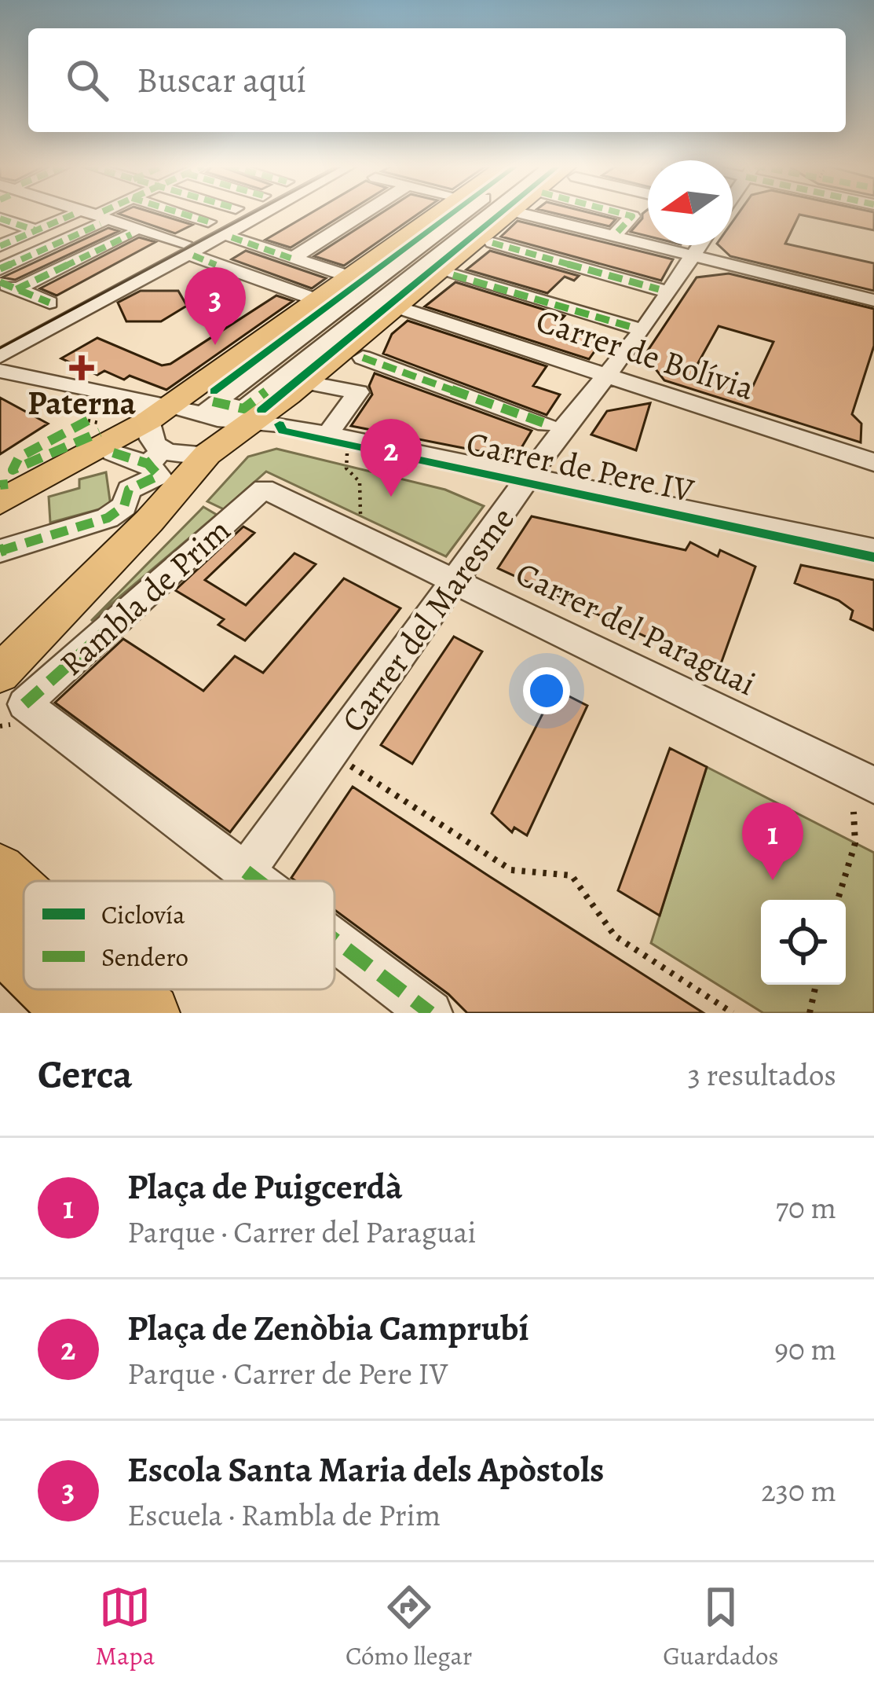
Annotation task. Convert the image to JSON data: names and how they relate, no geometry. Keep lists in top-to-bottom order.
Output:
{
  "streets": {
    "main road": ["Rambla de Prim"],
    "street": [
      "Carrer de Bolívia",
      "Carrer de Pere IV",
      "Carrer del Maresme",
      "Carrer del Paraguai"
    ]
  },
  "crossings": [
    ["Carrer de Bolívia", "Rambla de Prim"],
    ["Carrer de Bolívia", "Carrer del Maresme"],
    ["Carrer de Pere IV", "Rambla de Prim"],
    ["Carrer de Pere IV", "Carrer del Maresme"],
    ["Rambla de Prim", "Carrer del Paraguai"],
    ["Carrer del Maresme", "Carrer del Paraguai"]
  ],
  "places": {
    "health": ["Paterna"]
  },
  "legend": ["Ciclovía", "Sendero"],
  "north": "left",
  "page": {
    "search": "Buscar aquí",
    "pins": ["3", "2", "1"],
    "heading": ["Cerca", "3 resultados"],
    "list": [
      {
        "mark": "1",
        "name": "Plaça de Puigcerdà",
        "note": "Parque · Carrer del Paraguai",
        "value": "70 m"
      },
      {
        "mark": "2",
        "name": "Plaça de Zenòbia Camprubí",
        "note": "Parque · Carrer de Pere IV",
        "value": "90 m"
      },
      {
        "mark": "3",
        "name": "Escola Santa Maria dels Apòstols",
        "note": "Escuela · Rambla de Prim",
        "value": "230 m"
      }
    ],
    "nav": ["Mapa", "Cómo llegar", "Guardados"]
  }
}
